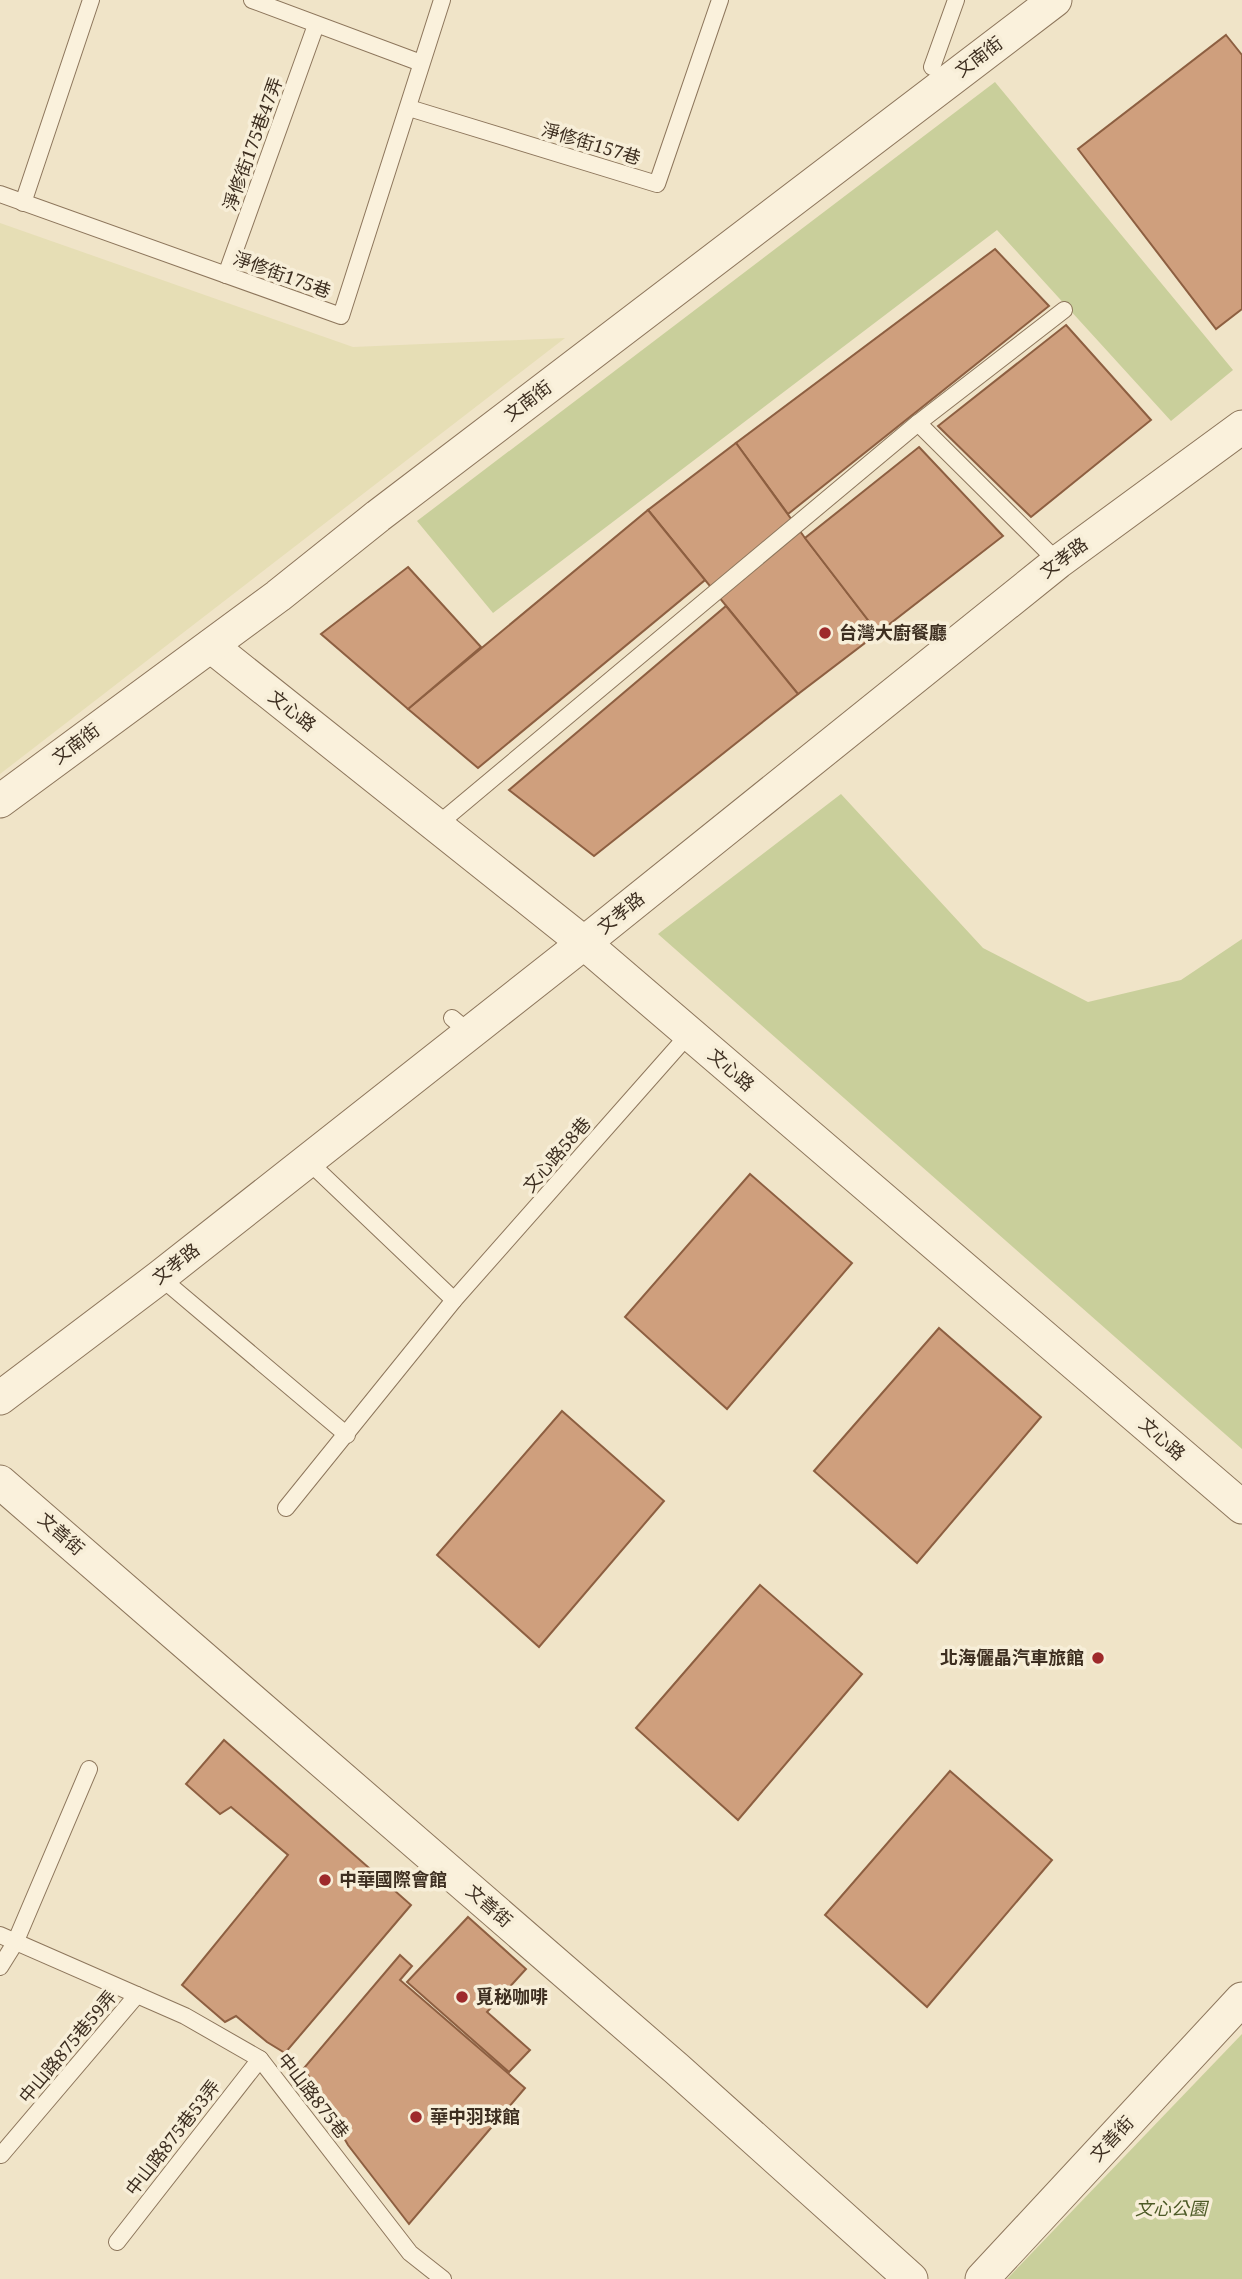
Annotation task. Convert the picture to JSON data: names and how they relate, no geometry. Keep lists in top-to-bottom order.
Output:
{
  "streets": {
    "street": [
      "文南街",
      "文孝路",
      "文心路",
      "文善街"
    ],
    "lane": [
      "淨修街175巷47弄",
      "淨修街157巷",
      "淨修街175巷",
      "文心路58巷",
      "中山路875巷59弄",
      "中山路875巷",
      "中山路875巷53弄"
    ]
  },
  "crossings": [
    ["文南街", "文心路"],
    ["淨修街175巷47弄", "淨修街175巷"],
    ["淨修街157巷", "淨修街175巷"],
    ["文孝路", "文心路"],
    ["文心路", "文心路58巷"],
    ["中山路875巷59弄", "中山路875巷"],
    ["中山路875巷", "中山路875巷53弄"]
  ],
  "parks": ["文心公園"],
  "places": [
    "台灣大廚餐廳",
    "北海儷晶汽車旅館",
    "中華國際會館",
    "覓秘咖啡",
    "華中羽球館"
  ]
}
